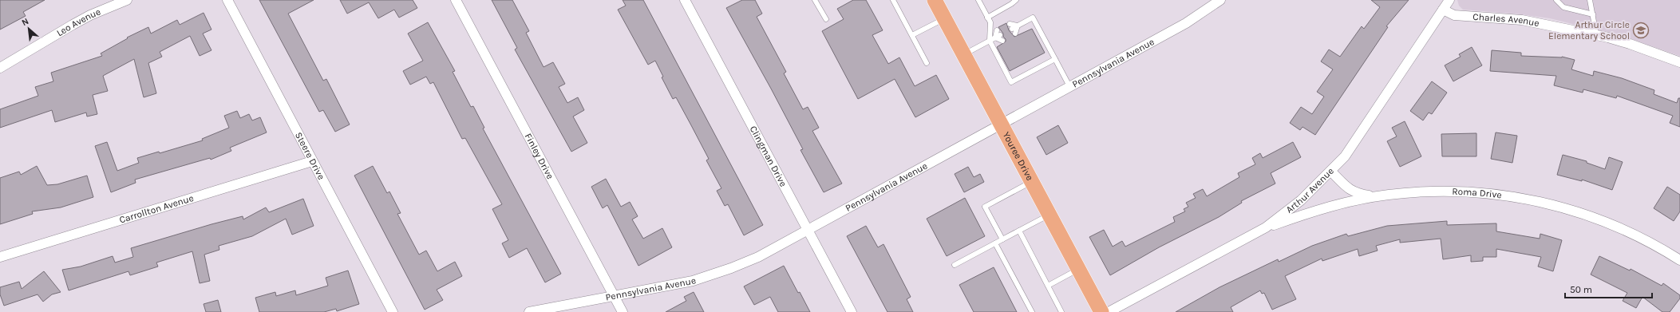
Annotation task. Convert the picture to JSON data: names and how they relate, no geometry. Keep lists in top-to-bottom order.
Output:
{
  "streets": {
    "main road": ["Youree Drive"],
    "street": [
      "Charles Avenue",
      "Leo Avenue",
      "Pennsylvania Avenue",
      "Finley Drive",
      "Clingman Drive",
      "Steere Drive",
      "Arthur Avenue",
      "Roma Drive",
      "Carrollton Avenue"
    ]
  },
  "crossings": [
    ["Charles Avenue", "Arthur Avenue"],
    ["Pennsylvania Avenue", "Finley Drive"],
    ["Pennsylvania Avenue", "Clingman Drive"],
    ["Pennsylvania Avenue", "Youree Drive"],
    ["Youree Drive", "Arthur Avenue"],
    ["Steere Drive", "Carrollton Avenue"],
    ["Arthur Avenue", "Roma Drive"]
  ],
  "places": {
    "school or university": ["Arthur Circle Elementary School"]
  },
  "scale_bar": "50 m",
  "north": "top left"
}
